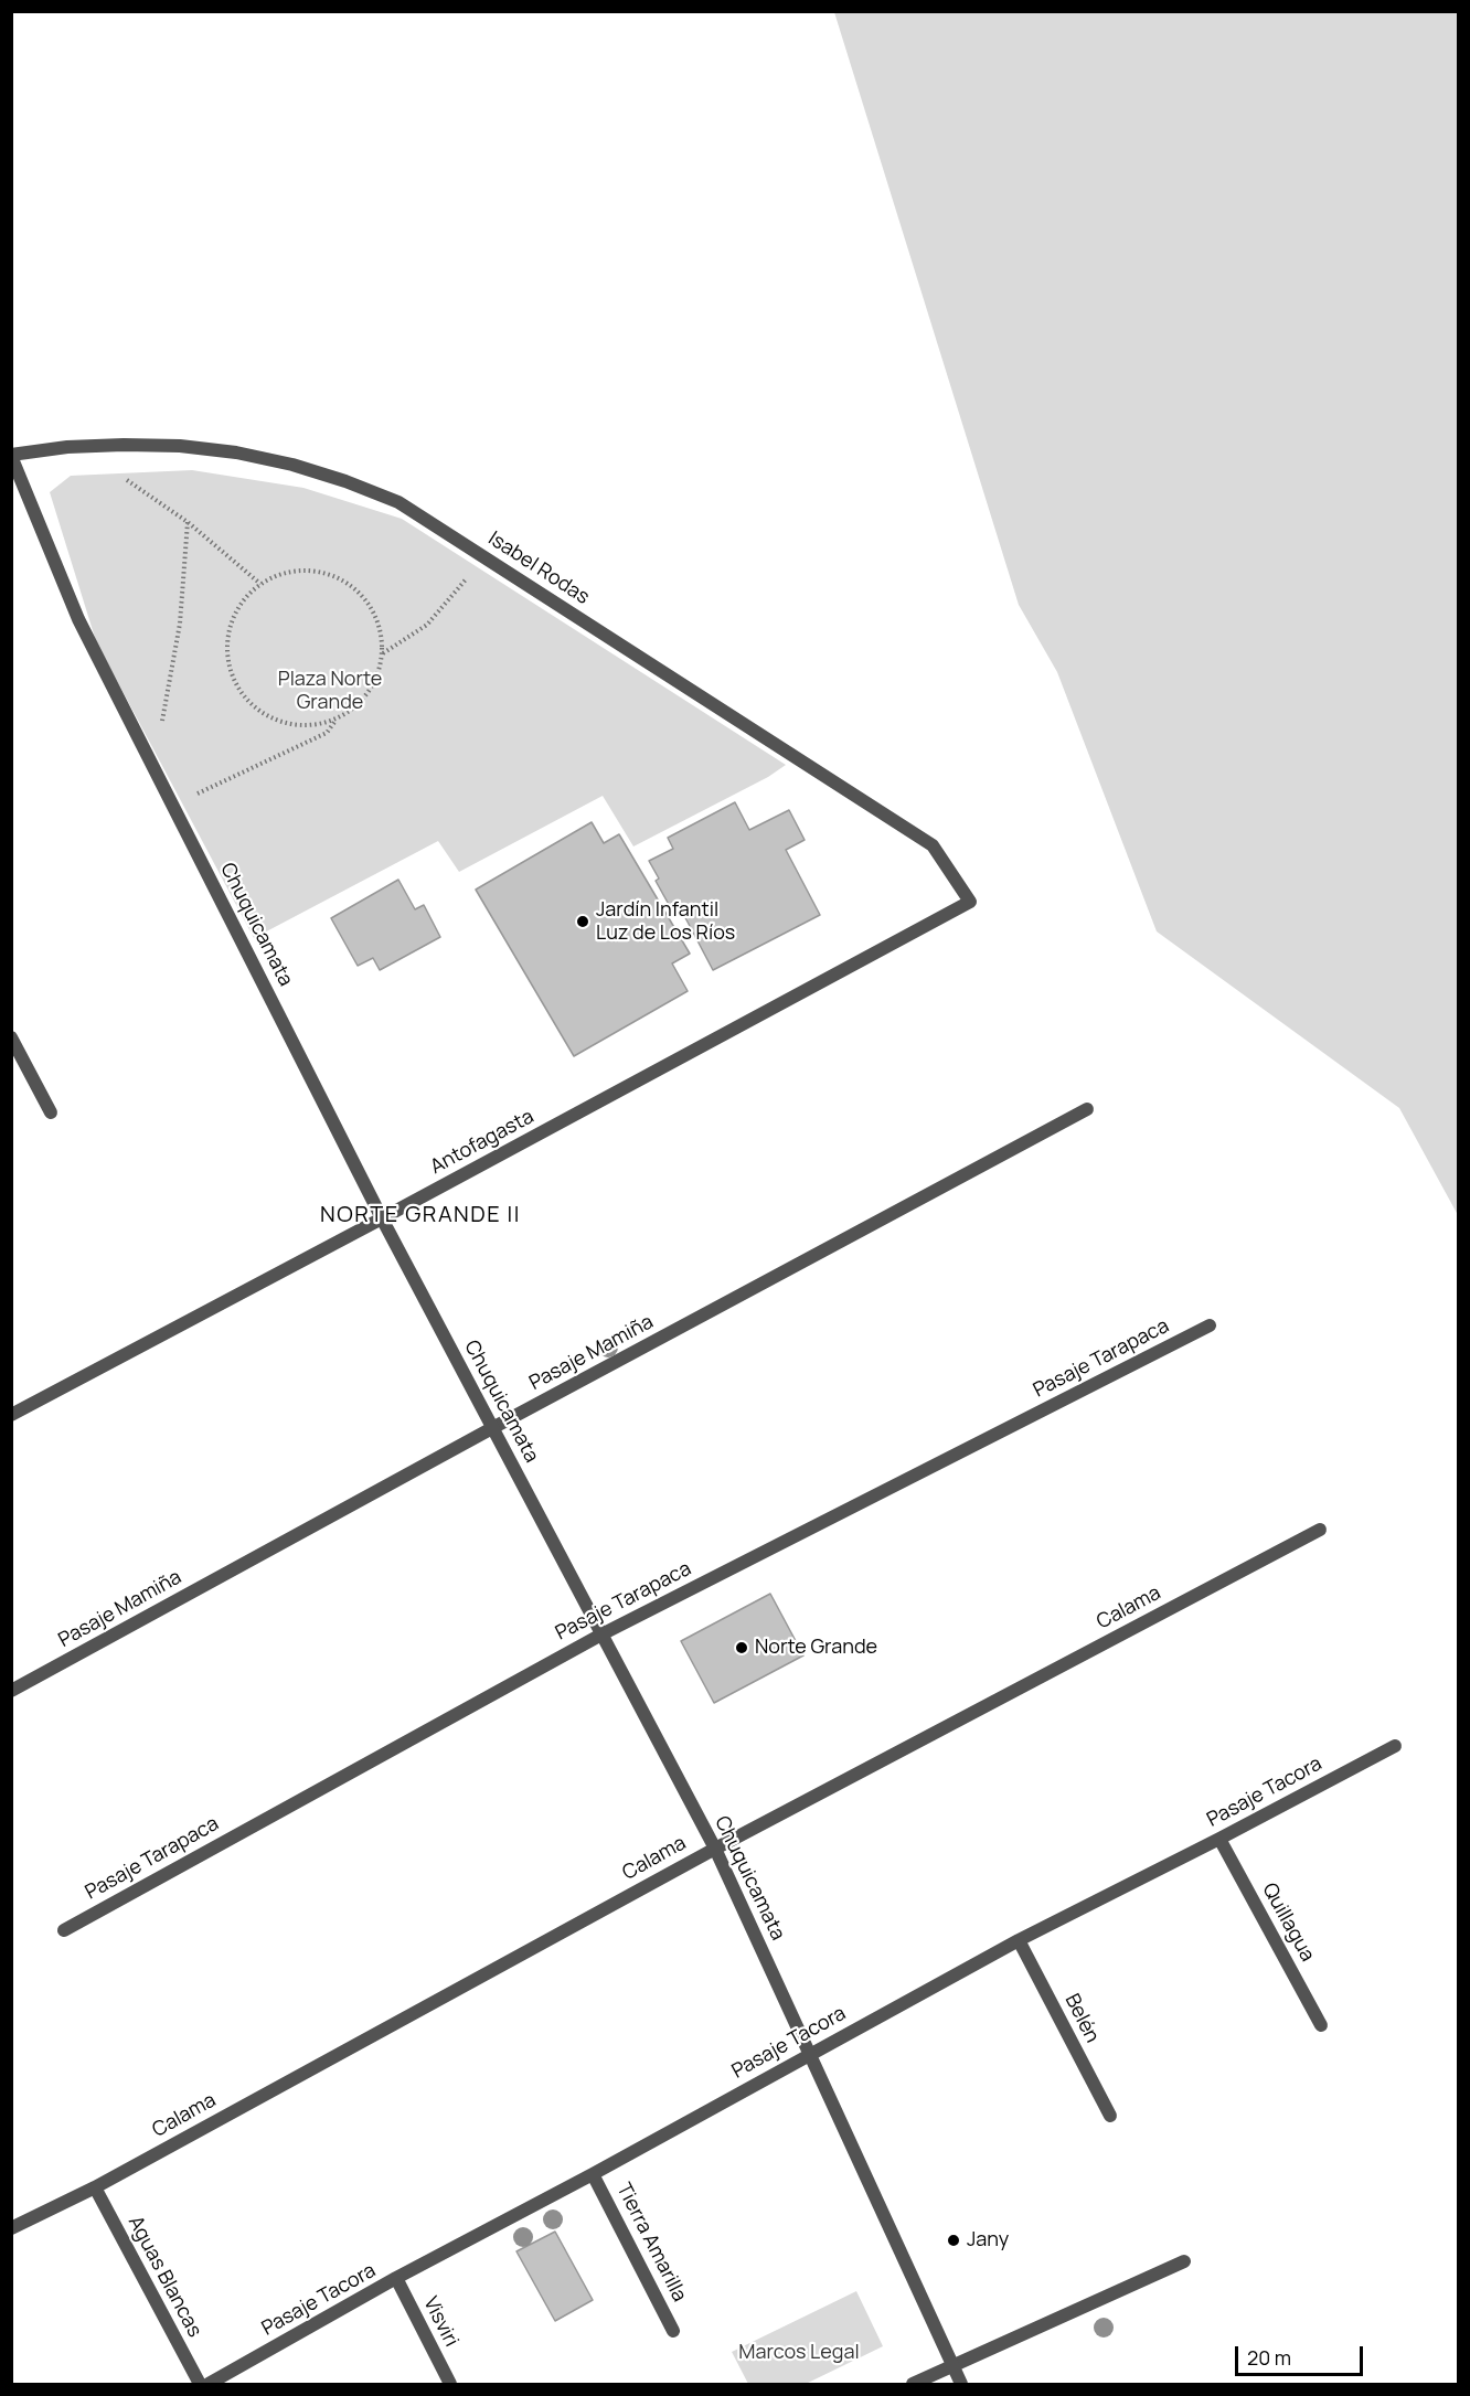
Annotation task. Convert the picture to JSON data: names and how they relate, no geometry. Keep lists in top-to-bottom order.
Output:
{
  "streets": {
    "street": [
      "Isabel Rodas",
      "Chuquicamata",
      "Antofagasta",
      "Pasaje Mamiña",
      "Pasaje Tarapaca",
      "Calama",
      "Pasaje Tacora",
      "Quillagua",
      "Belén",
      "Tierra Amarilla",
      "Aguas Blancas",
      "Visviri"
    ]
  },
  "crossings": [
    ["Isabel Rodas", "Chuquicamata"],
    ["Isabel Rodas", "Antofagasta"],
    ["Chuquicamata", "Antofagasta"],
    ["Chuquicamata", "Pasaje Mamiña"],
    ["Chuquicamata", "Pasaje Tarapaca"],
    ["Chuquicamata", "Calama"],
    ["Chuquicamata", "Pasaje Tacora"],
    ["Calama", "Aguas Blancas"],
    ["Pasaje Tacora", "Quillagua"],
    ["Pasaje Tacora", "Belén"],
    ["Pasaje Tacora", "Tierra Amarilla"],
    ["Pasaje Tacora", "Visviri"]
  ],
  "districts": ["NORTE GRANDE II"],
  "parks": ["Plaza Norte Grande", "Marcos Legal"],
  "places": ["Jardín Infantil Luz de Los Ríos", "Norte Grande", "Jany"],
  "scale_bar": "20 m"
}
